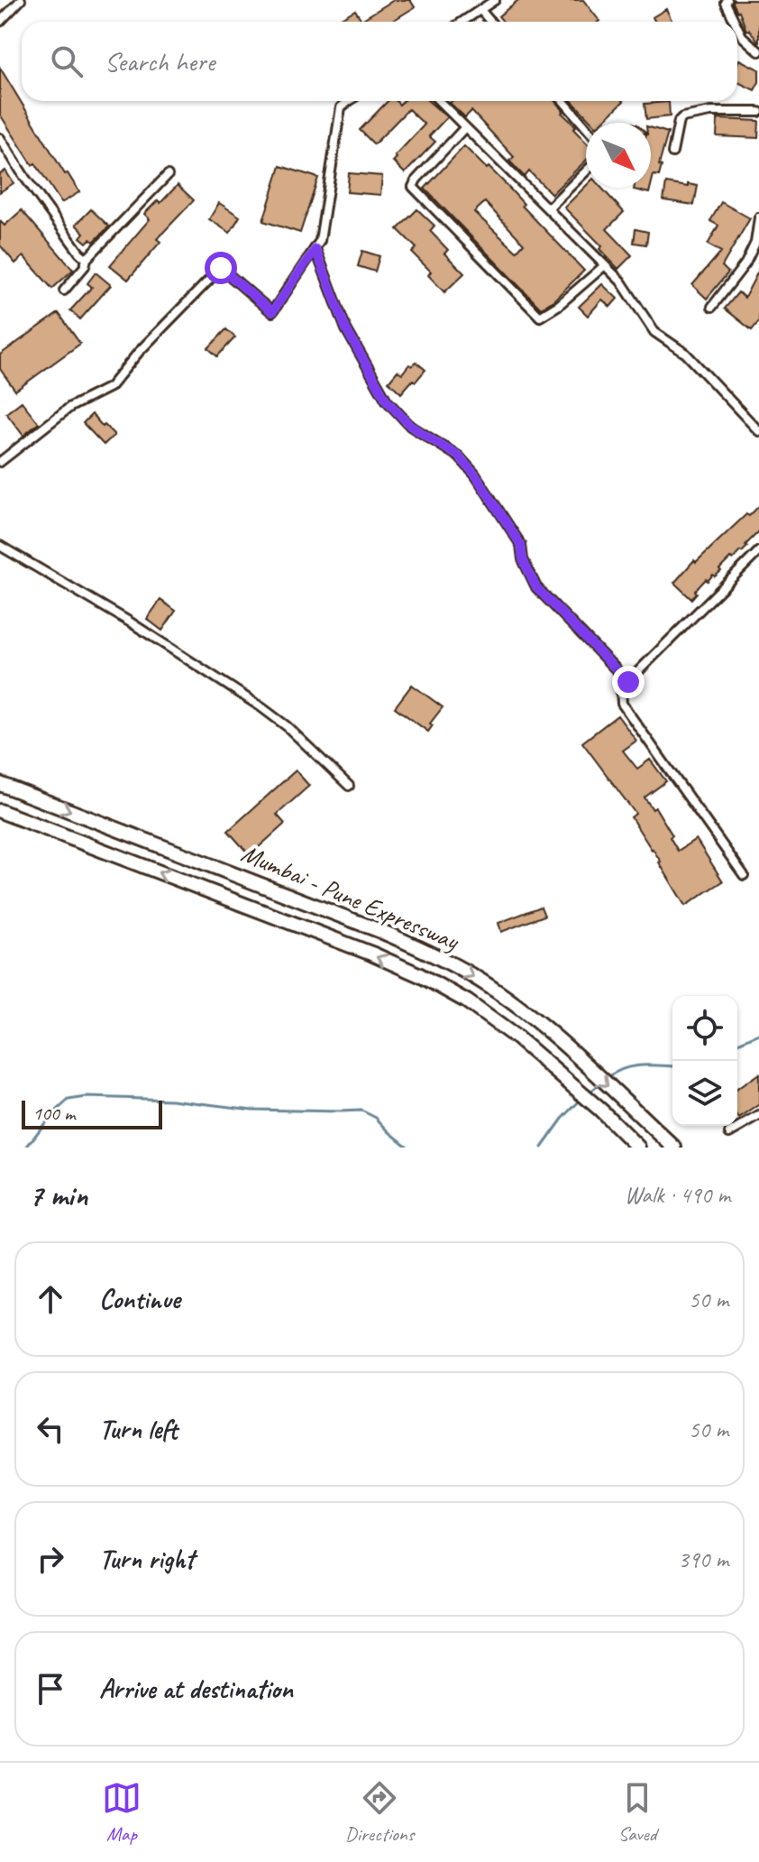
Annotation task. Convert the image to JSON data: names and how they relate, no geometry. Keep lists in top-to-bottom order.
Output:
{
  "streets": {
    "highway": ["Mumbai - Pune Expressway"]
  },
  "scale_bar": "100 m",
  "north": "bottom right",
  "page": {
    "search": "Search here",
    "scale": "100 m",
    "heading": ["7 min", "Walk · 490 m"],
    "list": [
      ["Continue", "50 m"],
      ["Turn left", "50 m"],
      ["Turn right", "390 m"],
      "Arrive at destination"
    ],
    "nav": ["Map", "Directions", "Saved"]
  }
}
